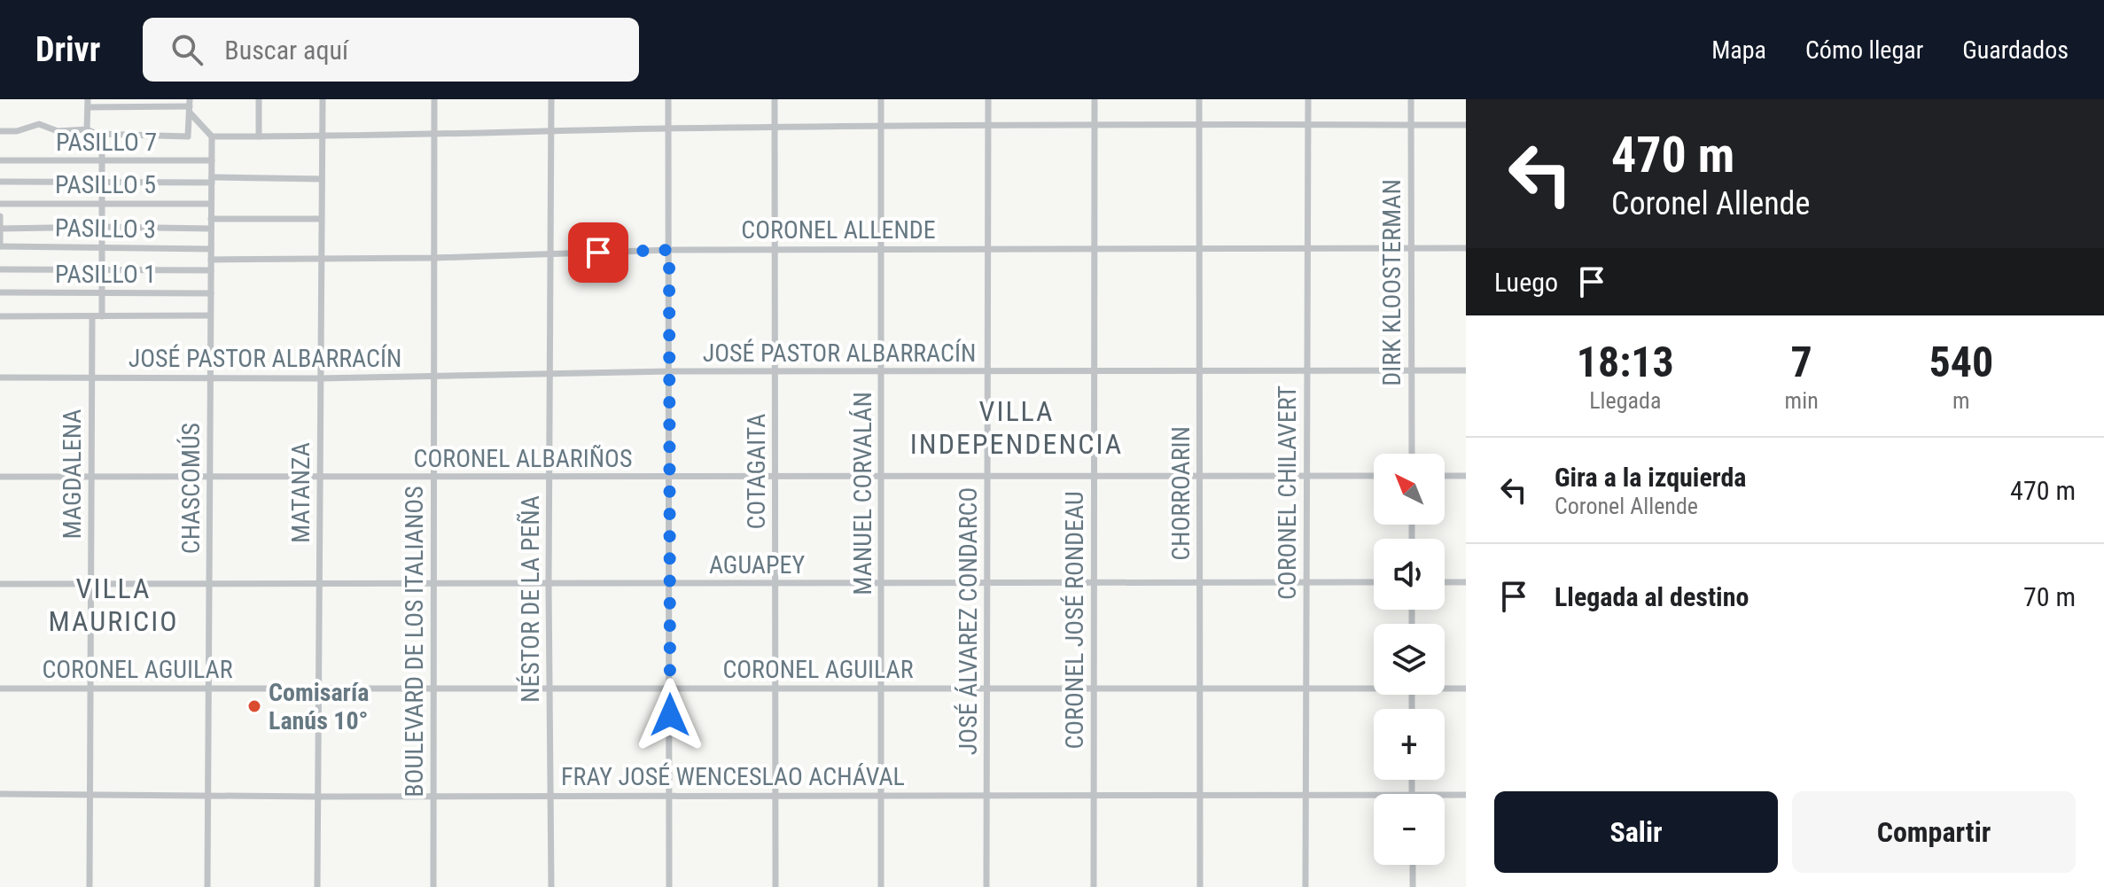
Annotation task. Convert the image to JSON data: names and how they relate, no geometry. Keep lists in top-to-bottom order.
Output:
{
  "streets": {
    "street": [
      "PASILLO 7",
      "PASILLO 5",
      "PASILLO 3",
      "CORONEL ALLENDE",
      "PASILLO 1",
      "DIRK KLOOSTERMAN",
      "JOSÉ PASTOR ALBARRACÍN",
      "CORONEL ALBARIÑOS",
      "COTAGAITA",
      "MAGDALENA",
      "CHASCOMÚS",
      "MATANZA",
      "CORONEL CHILAVERT",
      "MANUEL CORVALÁN",
      "CHORROARIN",
      "AGUAPEY",
      "NÉSTOR DE LA PEÑA",
      "CORONEL JOSÉ RONDEAU",
      "JOSÉ ÁLVAREZ CONDARCO",
      "BOULEVARD DE LOS ITALIANOS",
      "CORONEL AGUILAR",
      "FRAY JOSÉ WENCESLAO ACHÁVAL"
    ]
  },
  "crossings": [
    ["PASILLO 7", "CHASCOMÚS"],
    ["PASILLO 5", "CHASCOMÚS"],
    ["PASILLO 3", "CHASCOMÚS"],
    ["CORONEL ALLENDE", "DIRK KLOOSTERMAN"],
    ["CORONEL ALLENDE", "COTAGAITA"],
    ["CORONEL ALLENDE", "CHASCOMÚS"],
    ["CORONEL ALLENDE", "MATANZA"],
    ["CORONEL ALLENDE", "CORONEL CHILAVERT"],
    ["CORONEL ALLENDE", "MANUEL CORVALÁN"],
    ["CORONEL ALLENDE", "CHORROARIN"],
    ["CORONEL ALLENDE", "NÉSTOR DE LA PEÑA"],
    ["CORONEL ALLENDE", "CORONEL JOSÉ RONDEAU"],
    ["CORONEL ALLENDE", "JOSÉ ÁLVAREZ CONDARCO"],
    ["CORONEL ALLENDE", "BOULEVARD DE LOS ITALIANOS"],
    ["PASILLO 1", "CHASCOMÚS"],
    ["DIRK KLOOSTERMAN", "JOSÉ PASTOR ALBARRACÍN"],
    ["JOSÉ PASTOR ALBARRACÍN", "COTAGAITA"],
    ["JOSÉ PASTOR ALBARRACÍN", "MAGDALENA"],
    ["JOSÉ PASTOR ALBARRACÍN", "CHASCOMÚS"],
    ["JOSÉ PASTOR ALBARRACÍN", "MATANZA"],
    ["JOSÉ PASTOR ALBARRACÍN", "CORONEL CHILAVERT"],
    ["JOSÉ PASTOR ALBARRACÍN", "MANUEL CORVALÁN"],
    ["JOSÉ PASTOR ALBARRACÍN", "CHORROARIN"],
    ["JOSÉ PASTOR ALBARRACÍN", "NÉSTOR DE LA PEÑA"],
    ["JOSÉ PASTOR ALBARRACÍN", "CORONEL JOSÉ RONDEAU"],
    ["JOSÉ PASTOR ALBARRACÍN", "JOSÉ ÁLVAREZ CONDARCO"],
    ["JOSÉ PASTOR ALBARRACÍN", "BOULEVARD DE LOS ITALIANOS"],
    ["CORONEL ALBARIÑOS", "COTAGAITA"],
    ["CORONEL ALBARIÑOS", "MAGDALENA"],
    ["CORONEL ALBARIÑOS", "CHASCOMÚS"],
    ["CORONEL ALBARIÑOS", "MATANZA"],
    ["CORONEL ALBARIÑOS", "CORONEL CHILAVERT"],
    ["CORONEL ALBARIÑOS", "MANUEL CORVALÁN"],
    ["CORONEL ALBARIÑOS", "CHORROARIN"],
    ["CORONEL ALBARIÑOS", "NÉSTOR DE LA PEÑA"],
    ["CORONEL ALBARIÑOS", "CORONEL JOSÉ RONDEAU"],
    ["CORONEL ALBARIÑOS", "JOSÉ ÁLVAREZ CONDARCO"],
    ["CORONEL ALBARIÑOS", "BOULEVARD DE LOS ITALIANOS"],
    ["COTAGAITA", "AGUAPEY"],
    ["COTAGAITA", "CORONEL AGUILAR"],
    ["COTAGAITA", "FRAY JOSÉ WENCESLAO ACHÁVAL"],
    ["MAGDALENA", "AGUAPEY"],
    ["MAGDALENA", "CORONEL AGUILAR"],
    ["MAGDALENA", "FRAY JOSÉ WENCESLAO ACHÁVAL"],
    ["CHASCOMÚS", "AGUAPEY"],
    ["CHASCOMÚS", "CORONEL AGUILAR"],
    ["CHASCOMÚS", "FRAY JOSÉ WENCESLAO ACHÁVAL"],
    ["MATANZA", "AGUAPEY"],
    ["MATANZA", "CORONEL AGUILAR"],
    ["MATANZA", "FRAY JOSÉ WENCESLAO ACHÁVAL"],
    ["CORONEL CHILAVERT", "AGUAPEY"],
    ["CORONEL CHILAVERT", "CORONEL AGUILAR"],
    ["CORONEL CHILAVERT", "FRAY JOSÉ WENCESLAO ACHÁVAL"],
    ["MANUEL CORVALÁN", "AGUAPEY"],
    ["MANUEL CORVALÁN", "CORONEL AGUILAR"],
    ["MANUEL CORVALÁN", "FRAY JOSÉ WENCESLAO ACHÁVAL"],
    ["CHORROARIN", "AGUAPEY"],
    ["CHORROARIN", "CORONEL AGUILAR"],
    ["CHORROARIN", "FRAY JOSÉ WENCESLAO ACHÁVAL"],
    ["AGUAPEY", "NÉSTOR DE LA PEÑA"],
    ["AGUAPEY", "CORONEL JOSÉ RONDEAU"],
    ["AGUAPEY", "JOSÉ ÁLVAREZ CONDARCO"],
    ["AGUAPEY", "BOULEVARD DE LOS ITALIANOS"],
    ["NÉSTOR DE LA PEÑA", "CORONEL AGUILAR"],
    ["NÉSTOR DE LA PEÑA", "FRAY JOSÉ WENCESLAO ACHÁVAL"],
    ["CORONEL JOSÉ RONDEAU", "CORONEL AGUILAR"],
    ["CORONEL JOSÉ RONDEAU", "FRAY JOSÉ WENCESLAO ACHÁVAL"],
    ["JOSÉ ÁLVAREZ CONDARCO", "CORONEL AGUILAR"],
    ["JOSÉ ÁLVAREZ CONDARCO", "FRAY JOSÉ WENCESLAO ACHÁVAL"],
    ["BOULEVARD DE LOS ITALIANOS", "CORONEL AGUILAR"],
    ["BOULEVARD DE LOS ITALIANOS", "FRAY JOSÉ WENCESLAO ACHÁVAL"]
  ],
  "districts": ["VILLA INDEPENDENCIA", "VILLA MAURICIO"],
  "places": ["Comisaría Lanús 10°"],
  "north": "top left",
  "page": {
    "header": "Drivr",
    "search": "Buscar aquí",
    "nav": ["Mapa", "Cómo llegar", "Guardados"],
    "turn": ["470 m", "Coronel Allende"],
    "then": "Luego",
    "eta": [
      "18:13",
      "Llegada",
      "7",
      "min",
      "540",
      "m"
    ],
    "list": [
      {
        "name": "Gira a la izquierda",
        "note": "Coronel Allende",
        "value": "470 m"
      },
      {
        "name": "Llegada al destino",
        "value": "70 m"
      }
    ],
    "map_buttons": ["+", "−"],
    "buttons": ["Salir", "Compartir"]
  }
}
